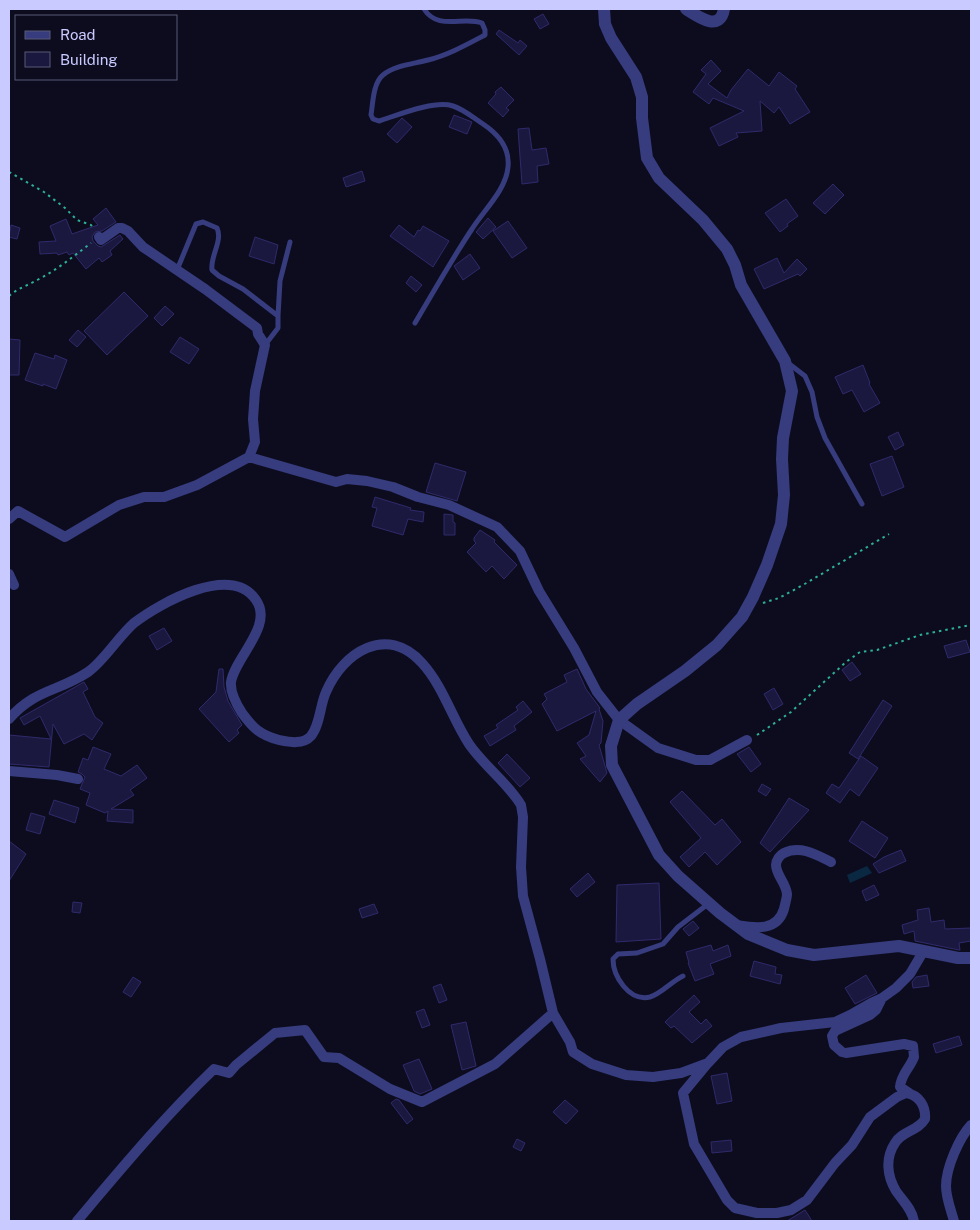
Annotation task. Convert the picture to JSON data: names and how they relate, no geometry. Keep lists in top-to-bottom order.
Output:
{
  "legend": ["Road", "Building"]
}
